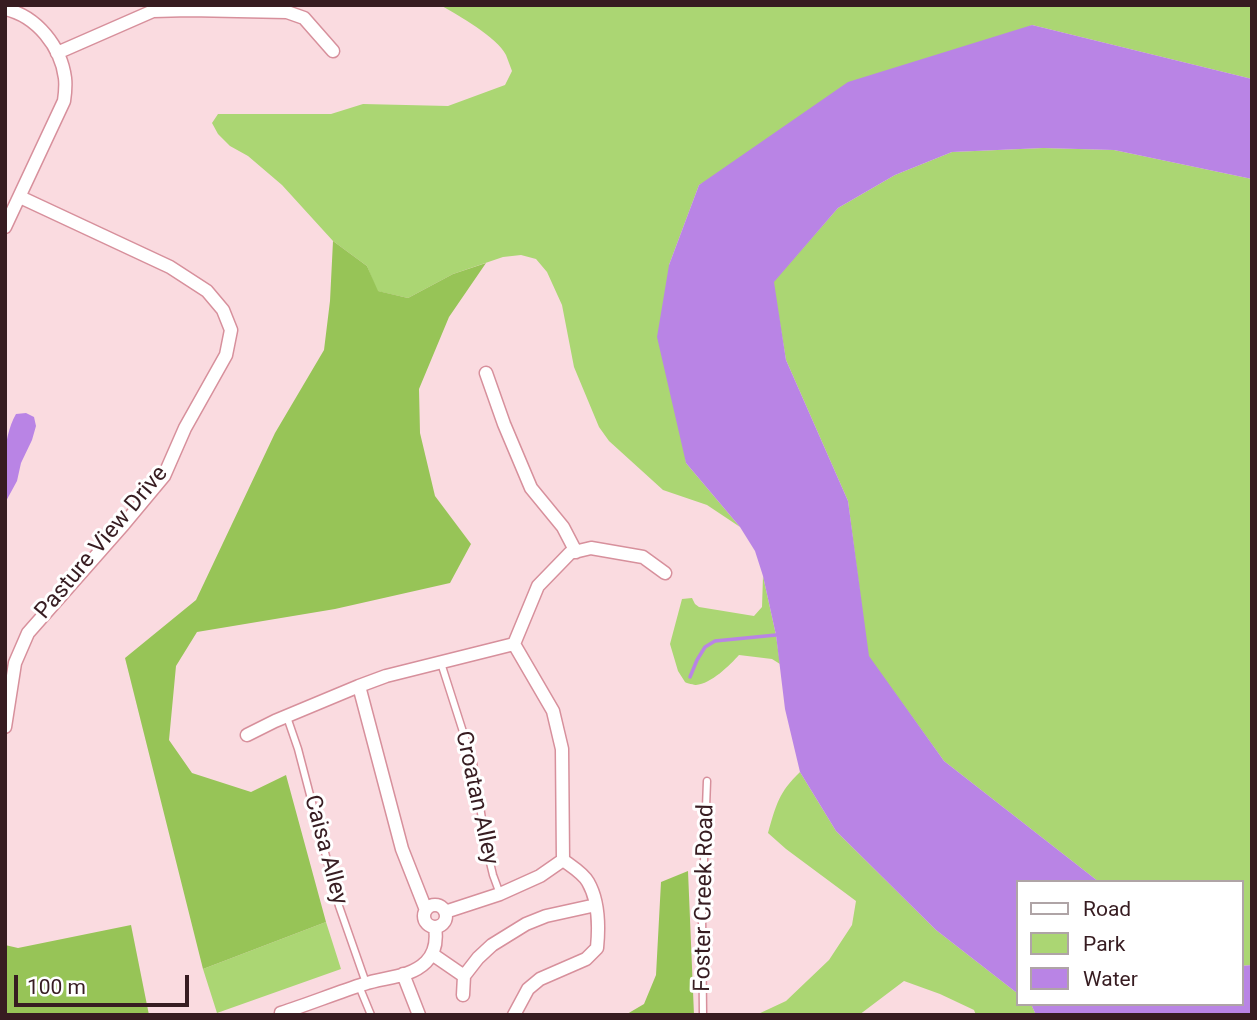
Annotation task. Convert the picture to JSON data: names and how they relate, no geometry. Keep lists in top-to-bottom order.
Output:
{
  "streets": {
    "street": ["Pasture View Drive"],
    "lane": ["Croatan Alley", "Caisa Alley", "Foster Creek Road"]
  },
  "legend": ["Road", "Park", "Water"],
  "scale_bar": "100 m"
}
